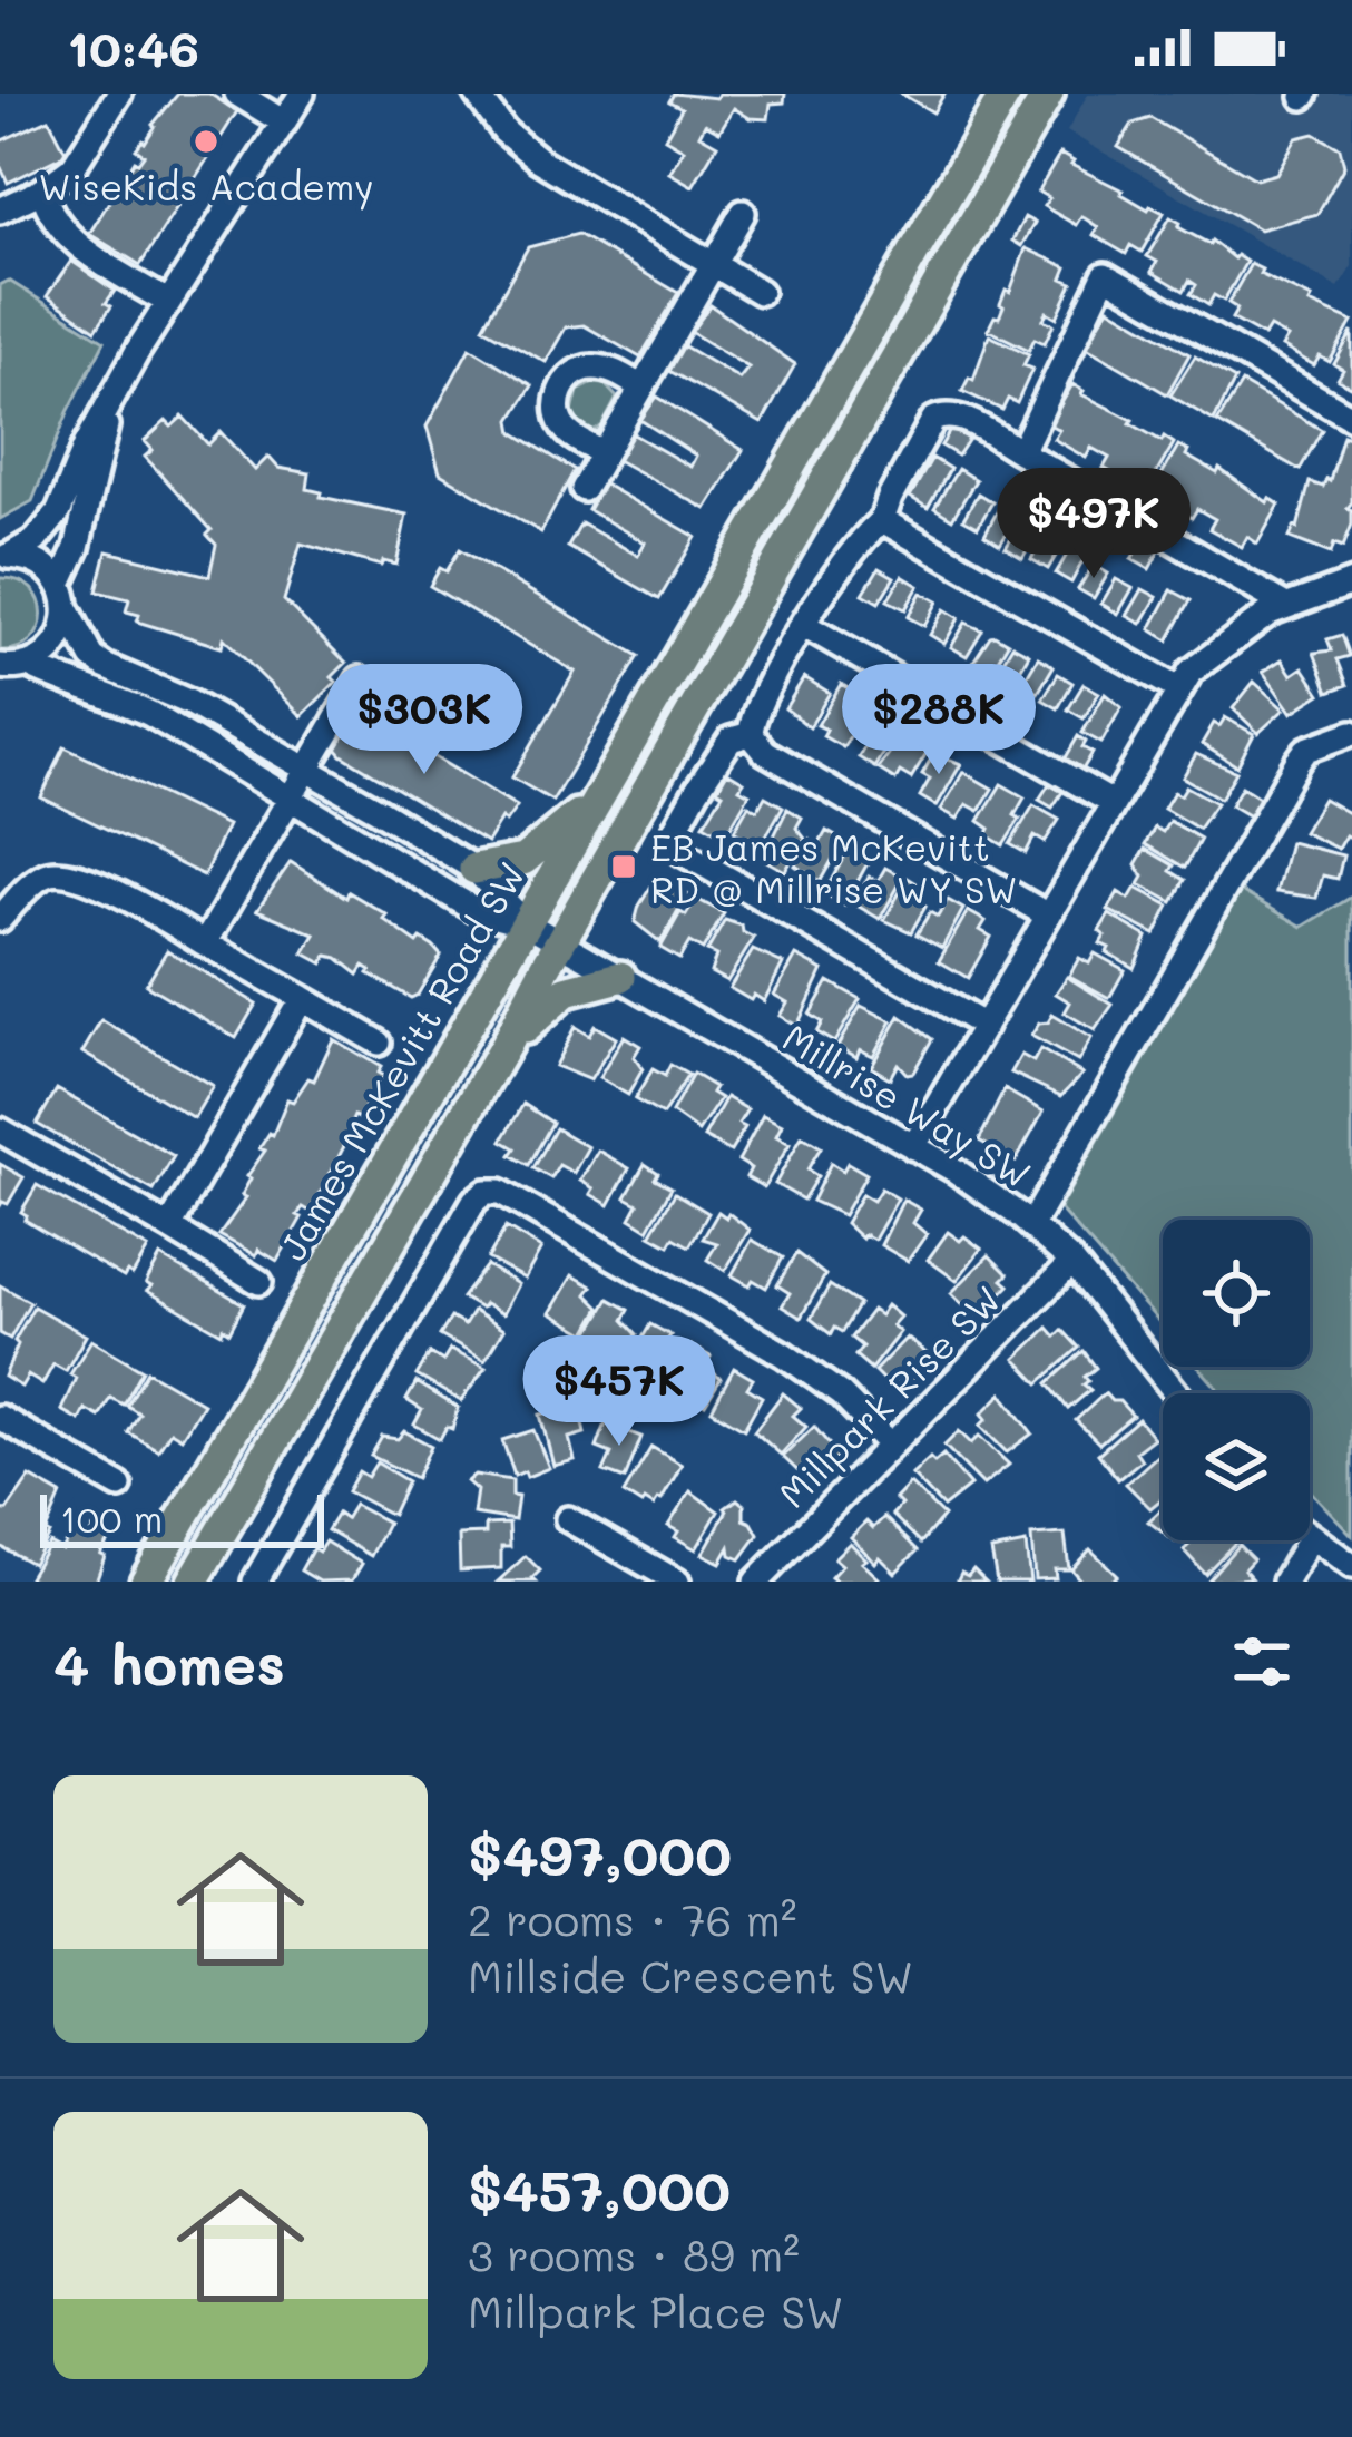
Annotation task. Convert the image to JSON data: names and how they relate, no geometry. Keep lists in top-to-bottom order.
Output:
{
  "streets": {
    "main road": ["James McKevitt Road SW"],
    "street": ["Millrise Way SW", "Millpark Rise SW"]
  },
  "crossings": [
    ["James McKevitt Road SW", "Millrise Way SW"],
    ["Millrise Way SW", "Millpark Rise SW"]
  ],
  "places": {
    "other": ["WiseKids Academy"],
    "transit": ["EB James McKevitt RD @ Millrise WY SW"]
  },
  "scale_bar": "100 m",
  "page": {
    "status": "10:46",
    "price": [
      "$497K",
      "$303K",
      "$288K",
      "$457K"
    ],
    "scale": "100 m",
    "heading": "4 homes",
    "list": [
      {
        "name": "$497,000",
        "note": "2 rooms · 76 m² · Millside Crescent SW"
      },
      {
        "name": "$457,000",
        "note": "3 rooms · 89 m² · Millpark Place SW"
      }
    ]
  }
}
